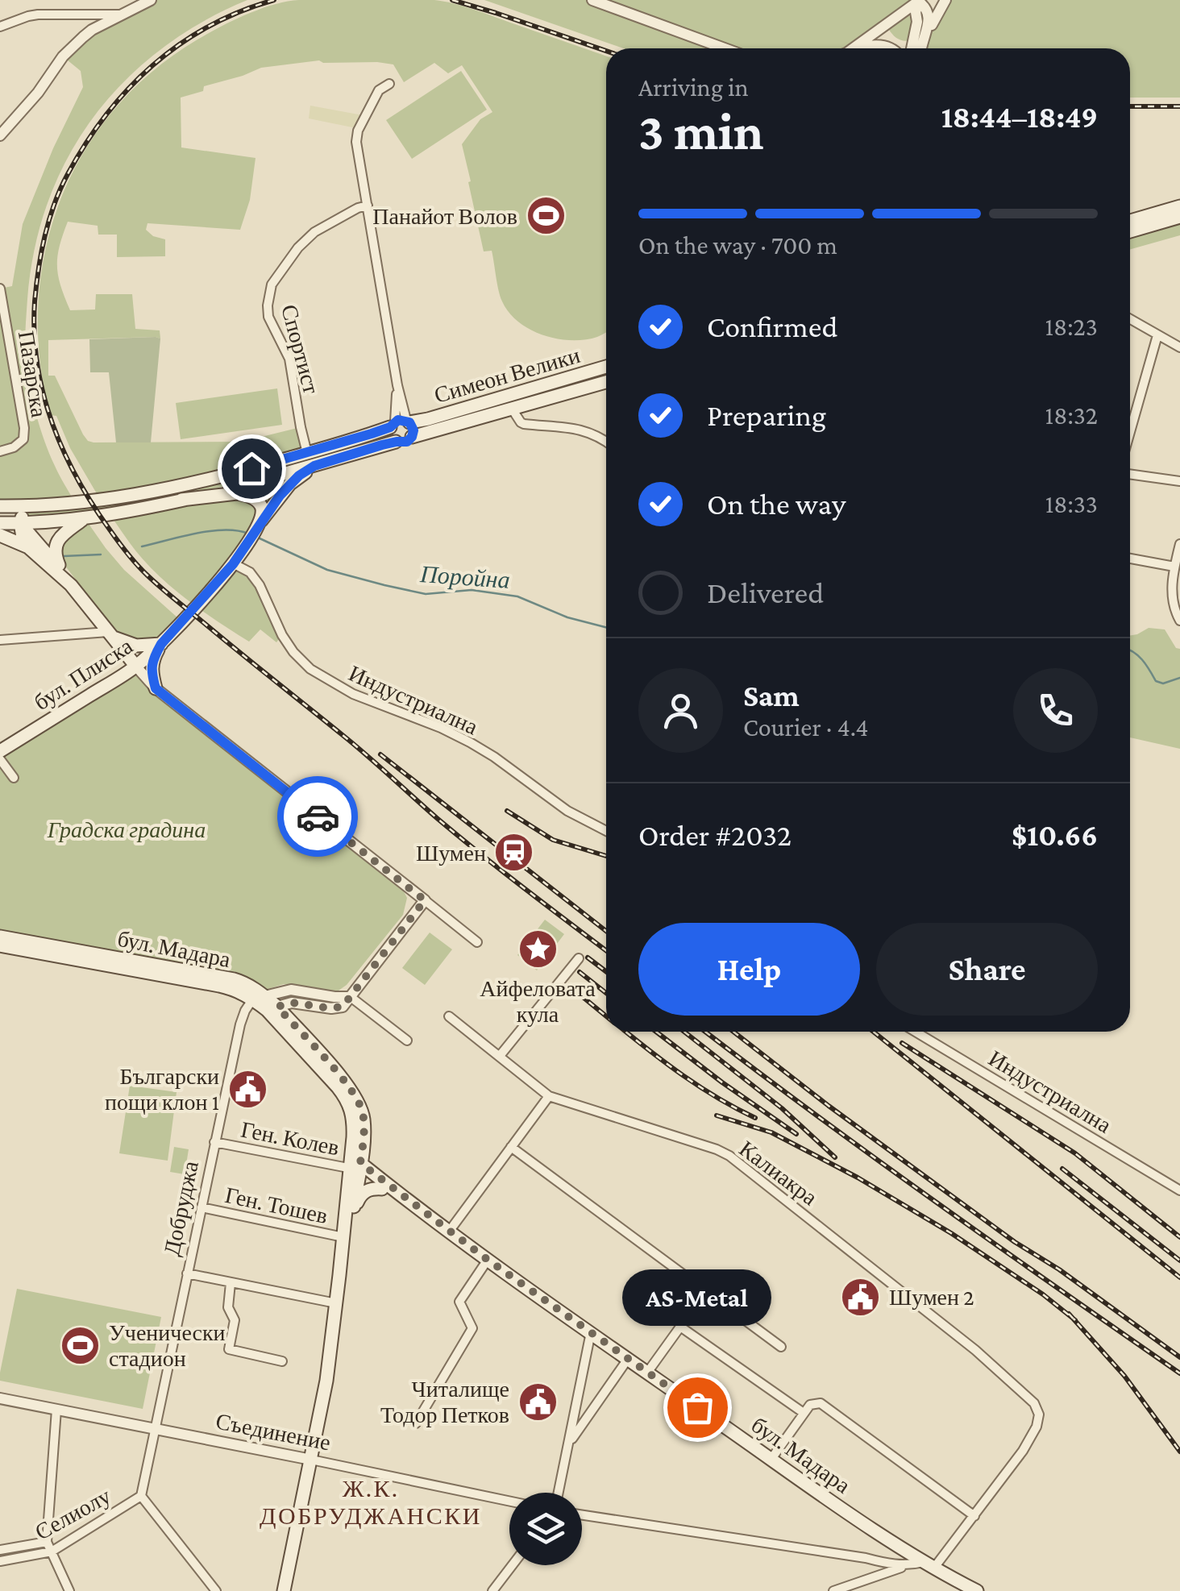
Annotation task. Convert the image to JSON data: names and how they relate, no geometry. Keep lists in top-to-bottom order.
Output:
{
  "streets": {
    "main road": ["Симеон Велики", "бул. Плиска", "бул. Мадара"],
    "street": [
      "Спортист",
      "Пазарска",
      "Индустриална",
      "Ген. Колев",
      "Калиакра",
      "Ген. Тошев",
      "Добруджа",
      "Съединение",
      "Селиолу"
    ]
  },
  "crossings": [
    ["Спортист", "Симеон Велики"],
    ["бул. Плиска", "Индустриална"],
    ["бул. Мадара", "Ген. Колев"],
    ["бул. Мадара", "Добруджа"],
    ["Ген. Колев", "Добруджа"],
    ["Ген. Тошев", "Добруджа"],
    ["Добруджа", "Съединение"],
    ["Добруджа", "Селиолу"],
    ["Съединение", "Селиолу"]
  ],
  "districts": ["Ж.К. ДОБРУДЖАНСКИ"],
  "water": ["Поройна"],
  "parks": ["Градска градина"],
  "places": {
    "sports": ["Панайот Волов", "Ученически стадион"],
    "station": ["Шумен"],
    "place": ["Айфеловата кула"],
    "public building": ["Български пощи клон 1", "Шумен 2", "Читалище Тодор Петков"],
    "other": ["AS-Metal"]
  },
  "page": {
    "heading": ["3 min", "Arriving in", "18:44–18:49"],
    "panel": [
      "Sam",
      "Courier · 4.4",
      "Order #2032",
      "$10.66"
    ],
    "bar": "On the way · 700 m",
    "list": [
      ["Confirmed", "18:23"],
      ["Preparing", "18:32"],
      ["On the way", "18:33"],
      "Delivered"
    ],
    "buttons": ["Help", "Share"],
    "bubble": "AS-Metal"
  }
}
